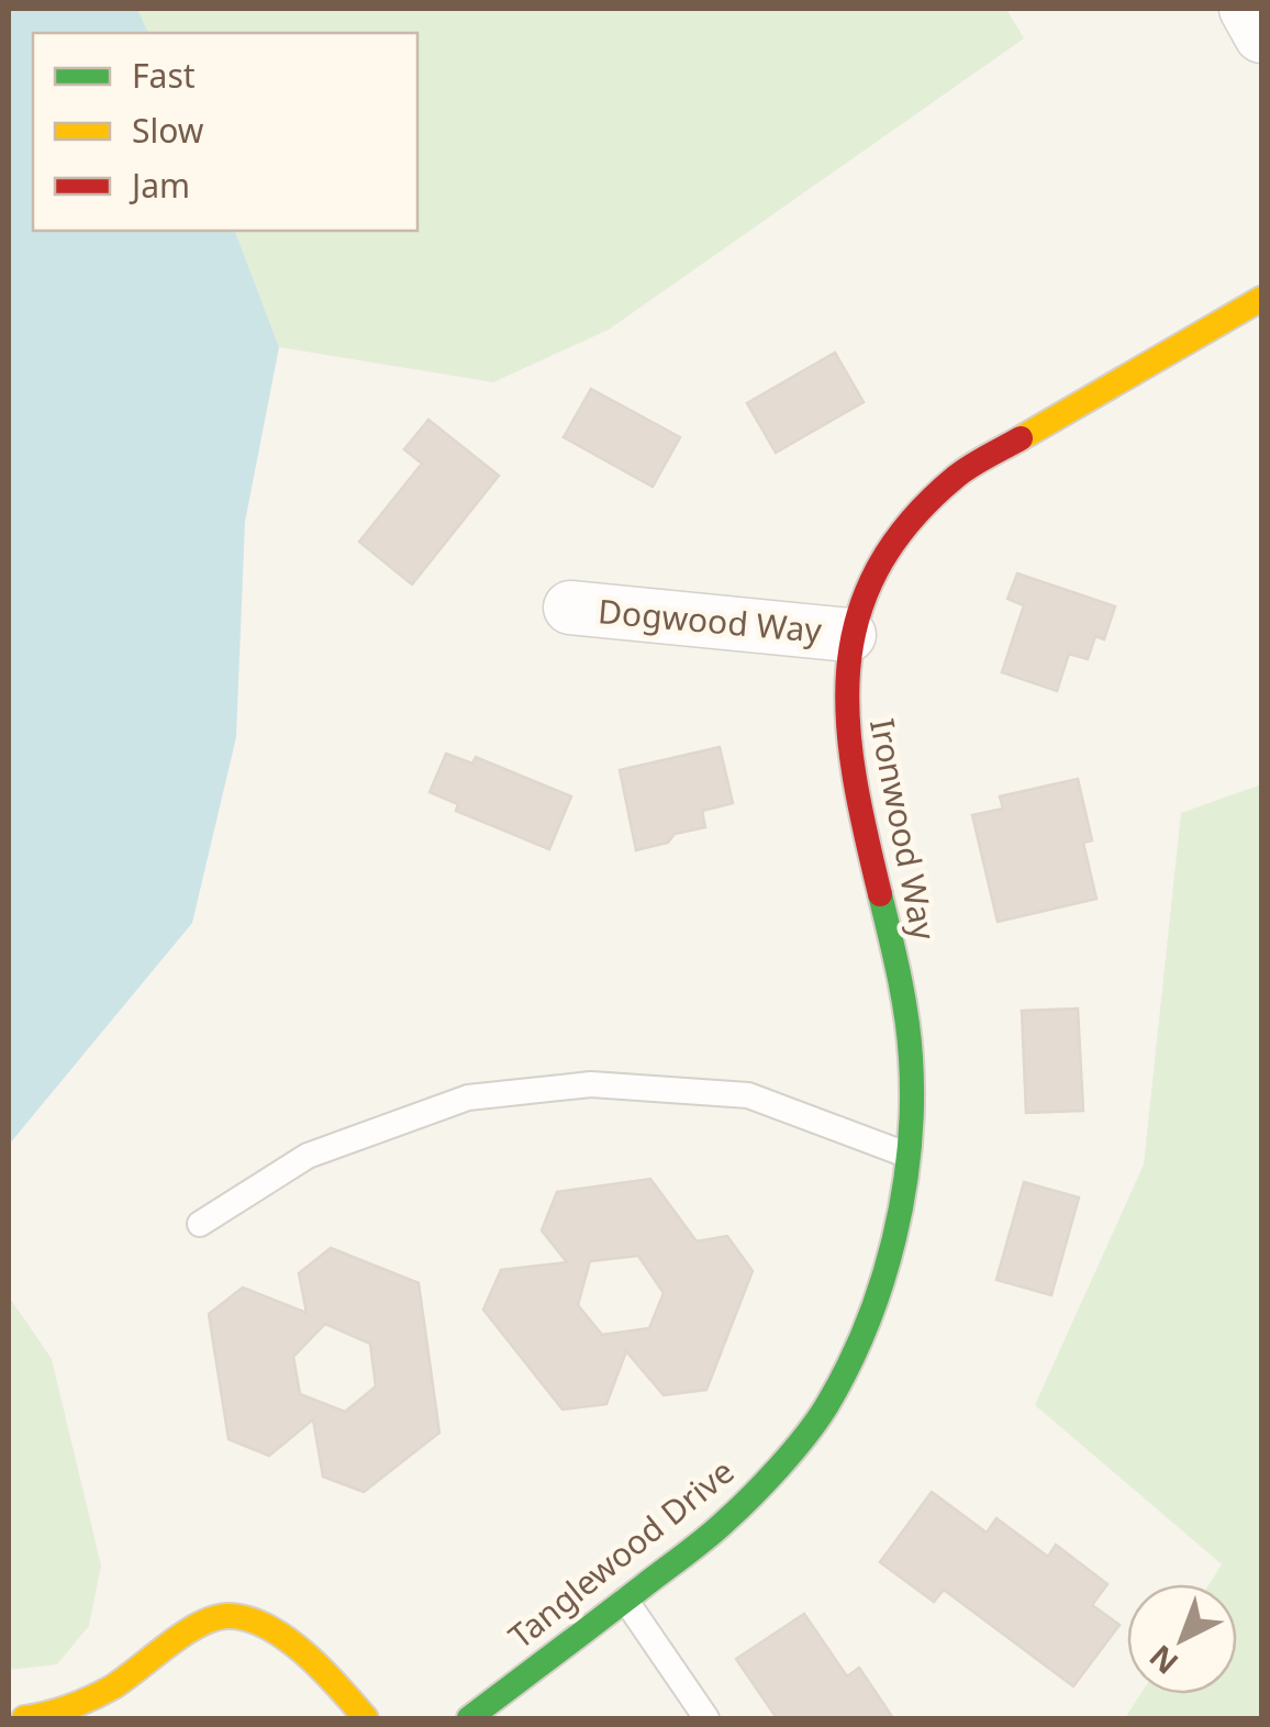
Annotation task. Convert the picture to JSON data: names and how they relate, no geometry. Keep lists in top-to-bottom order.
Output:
{
  "streets": {
    "street": ["Dogwood Way", "Ironwood Way", "Tanglewood Drive"]
  },
  "crossings": [
    ["Dogwood Way", "Ironwood Way"],
    ["Ironwood Way", "Tanglewood Drive"]
  ],
  "legend": ["Fast", "Slow", "Jam"],
  "north": "bottom left"
}
